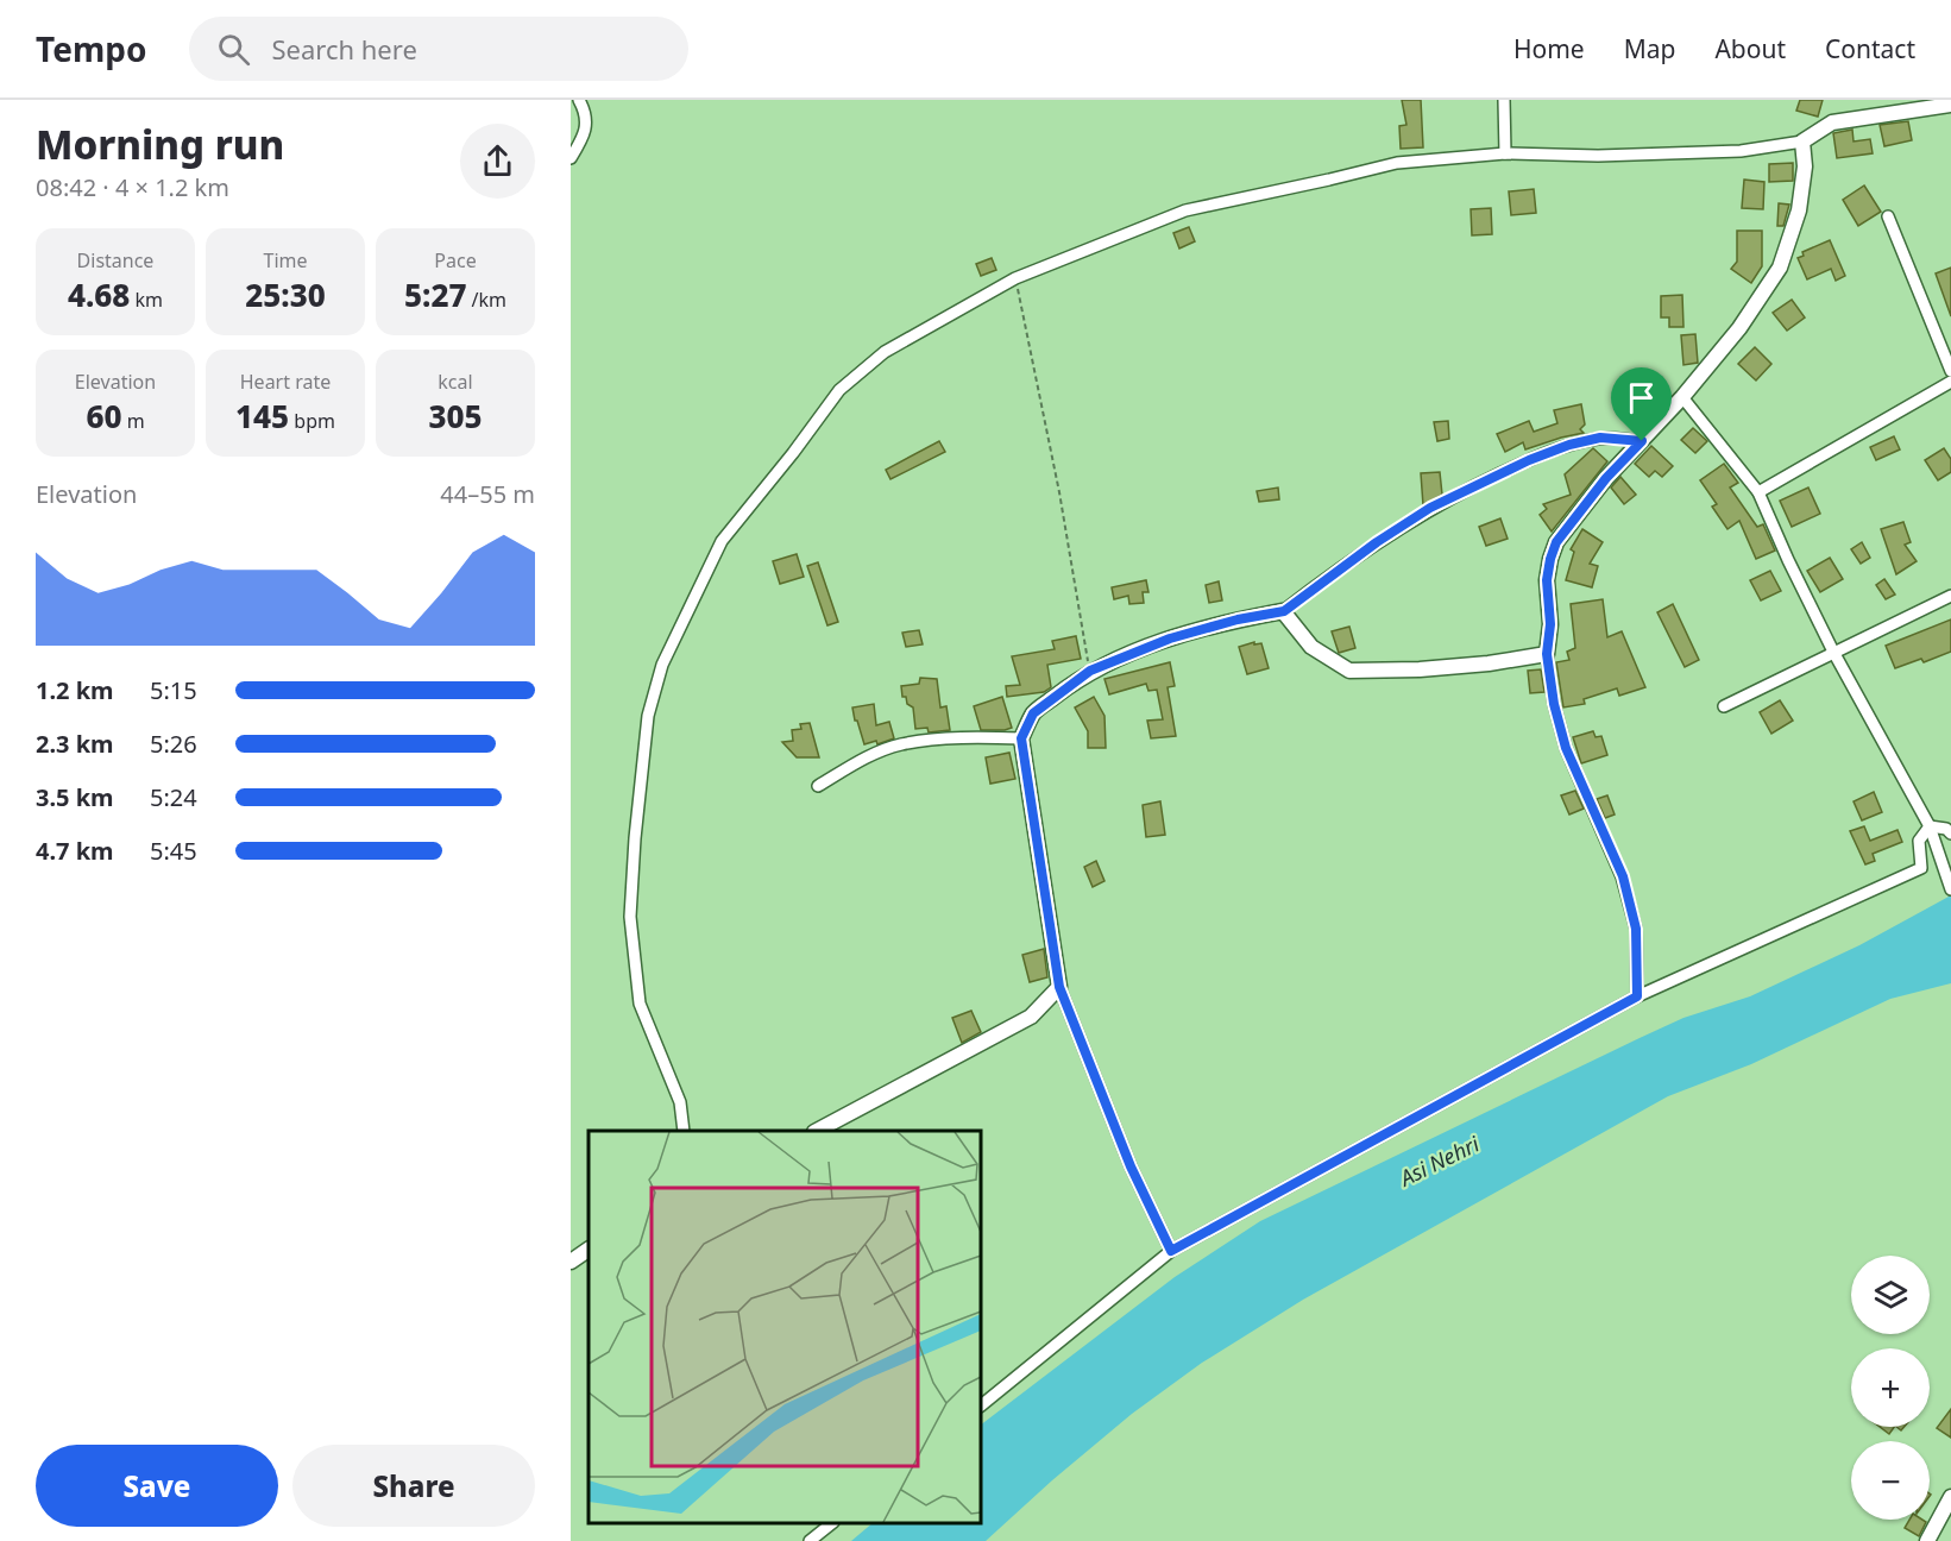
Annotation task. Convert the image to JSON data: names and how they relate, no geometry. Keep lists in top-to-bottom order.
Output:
{
  "water": ["Asi Nehri"],
  "page": {
    "header": "Tempo",
    "search": "Search here",
    "nav": [
      "Home",
      "Map",
      "About",
      "Contact"
    ],
    "heading": ["Morning run", "08:42 · 4 × 1.2 km"],
    "stats": [
      ["Distance", "4.68 km"],
      ["Time", "25:30"],
      ["Pace", "5:27 /km"],
      ["Elevation", "60 m"],
      ["Heart rate", "145 bpm"],
      ["kcal", "305"]
    ],
    "chart": ["Elevation", "44–55 m"],
    "list": [
      {
        "name": "1.2 km",
        "note": "5:15"
      },
      {
        "name": "2.3 km",
        "note": "5:26"
      },
      {
        "name": "3.5 km",
        "note": "5:24"
      },
      {
        "name": "4.7 km",
        "note": "5:45"
      }
    ],
    "map_buttons": ["+", "−"],
    "buttons": ["Save", "Share"]
  }
}
